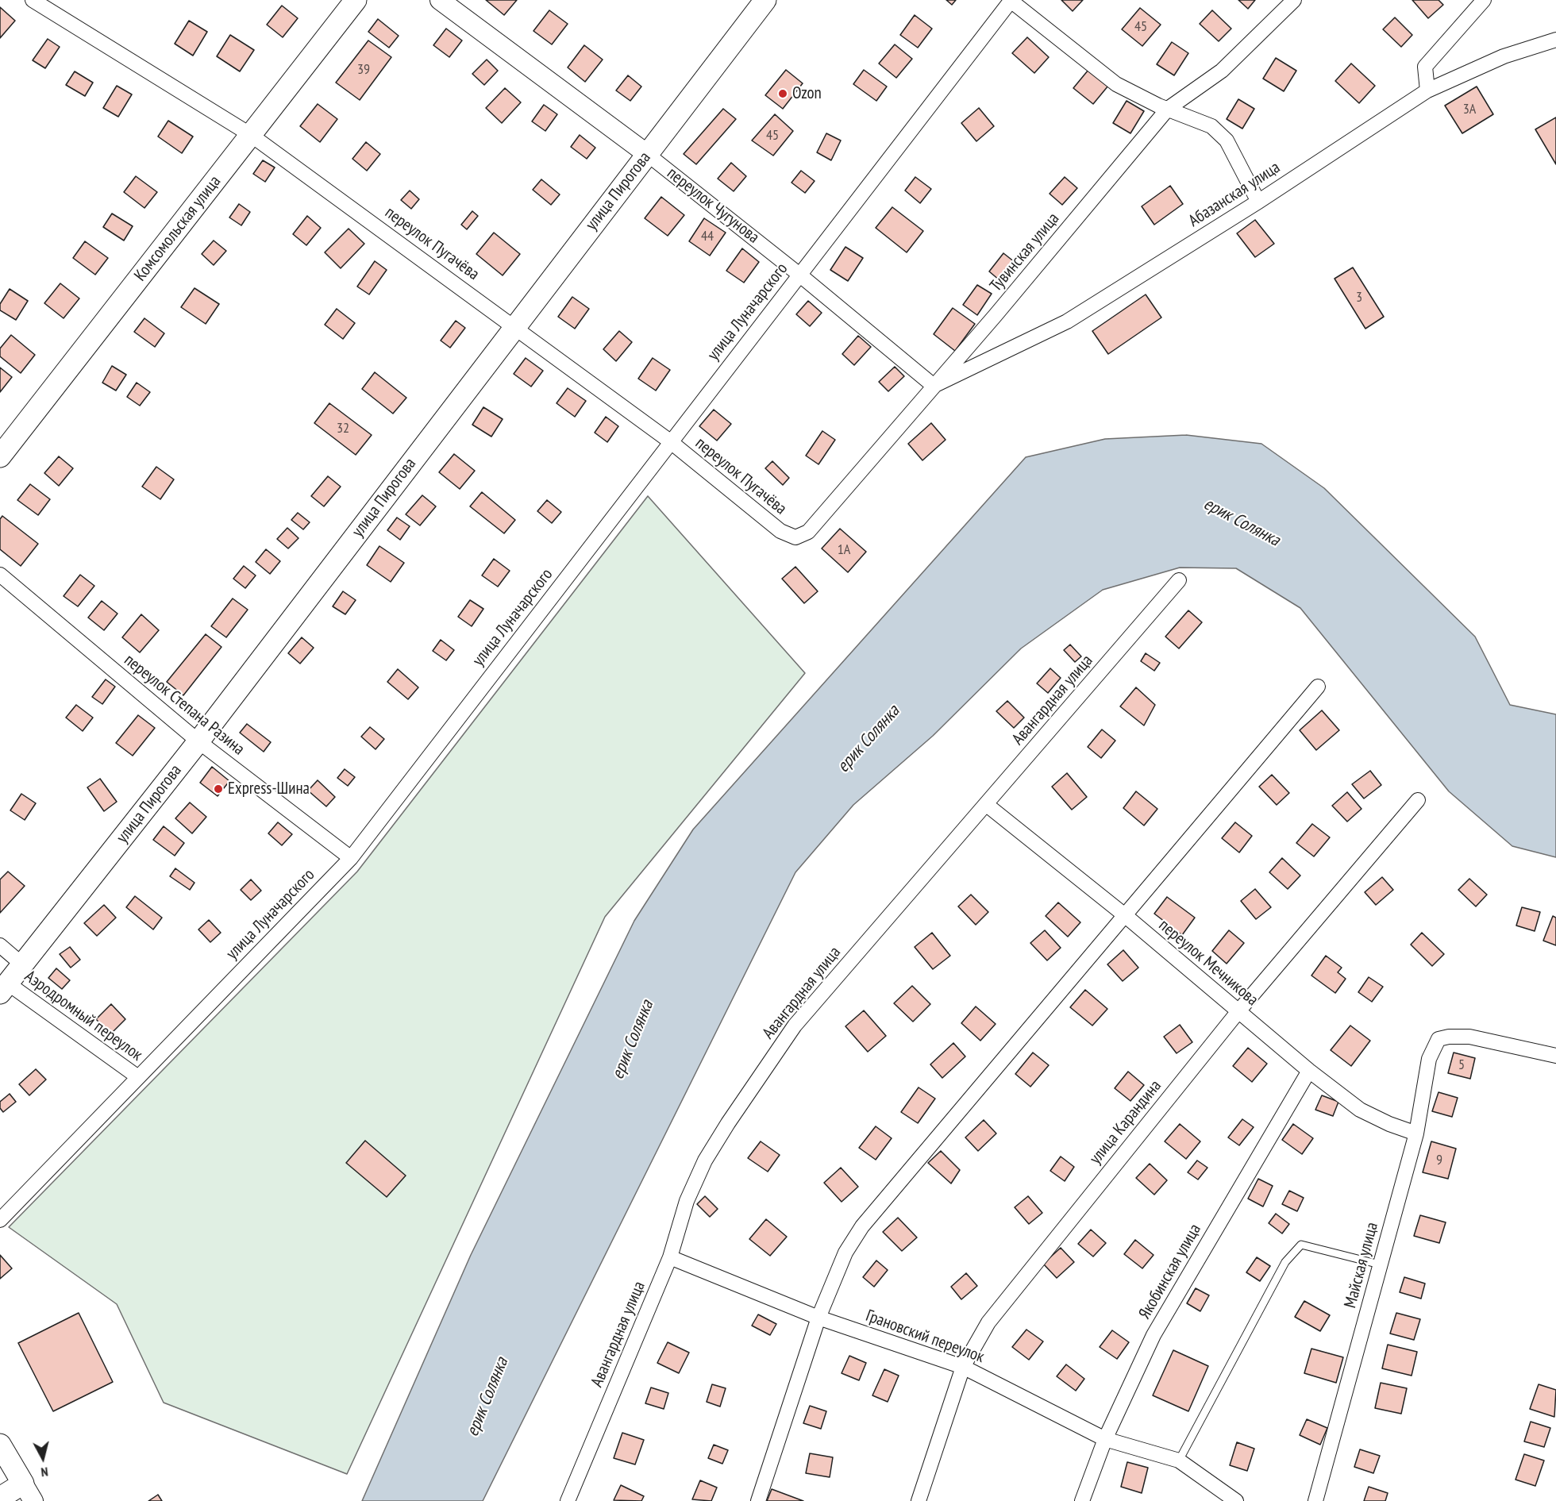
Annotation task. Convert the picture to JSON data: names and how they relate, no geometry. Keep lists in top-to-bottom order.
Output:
{
  "streets": {
    "main road": ["улица Пирогова", "Комсомольская улица"],
    "street": [
      "Абазанская улица",
      "переулок Чугунова",
      "переулок Пугачёва",
      "Тувинская улица",
      "улица Луначарского",
      "Авангардная улица",
      "переулок Степана Разина",
      "переулок Мечникова",
      "Аэродромный переулок",
      "улица Карандина",
      "Майская улица",
      "Якобинская улица",
      "Грановский переулок"
    ]
  },
  "crossings": [
    ["улица Пирогова", "переулок Чугунова"],
    ["улица Пирогова", "переулок Пугачёва"],
    ["улица Пирогова", "переулок Степана Разина"],
    ["улица Пирогова", "Аэродромный переулок"],
    ["Абазанская улица", "переулок Чугунова"],
    ["Абазанская улица", "Тувинская улица"],
    ["переулок Чугунова", "Тувинская улица"],
    ["переулок Чугунова", "улица Луначарского"],
    ["Комсомольская улица", "переулок Пугачёва"],
    ["переулок Пугачёва", "Тувинская улица"],
    ["переулок Пугачёва", "улица Луначарского"],
    ["улица Луначарского", "переулок Степана Разина"],
    ["улица Луначарского", "Аэродромный переулок"],
    ["Авангардная улица", "переулок Мечникова"],
    ["Авангардная улица", "Грановский переулок"],
    ["переулок Мечникова", "улица Карандина"],
    ["переулок Мечникова", "Майская улица"],
    ["переулок Мечникова", "Якобинская улица"],
    ["улица Карандина", "Грановский переулок"],
    ["Якобинская улица", "Грановский переулок"]
  ],
  "water": ["ерик Солянка"],
  "places": ["Ozon", "Express-Шина"],
  "house_numbers": [
    "45",
    "39",
    "3А",
    "45",
    "44",
    "3",
    "32",
    "1А",
    "5",
    "9"
  ],
  "north": "bottom"
}
